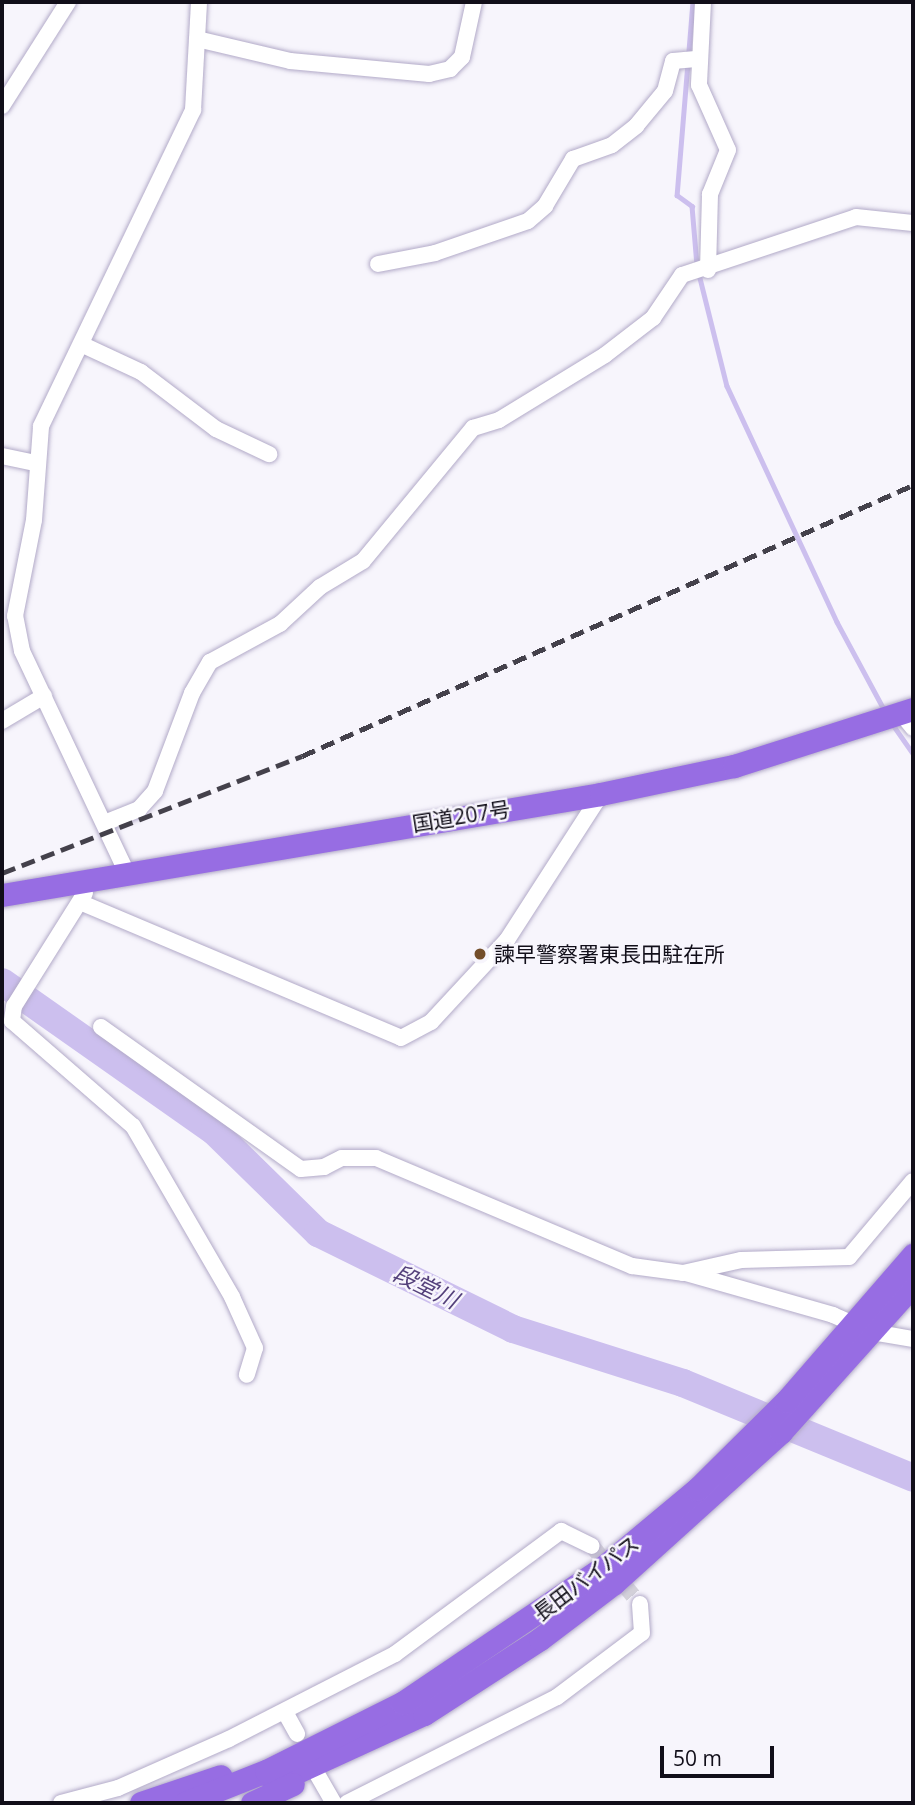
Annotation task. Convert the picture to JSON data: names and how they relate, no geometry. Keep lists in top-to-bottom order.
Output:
{
  "streets": {
    "highway": ["国道207号", "長田バイパス"]
  },
  "water": ["段堂川"],
  "places": ["諫早警察署東長田駐在所"],
  "scale_bar": "50 m"
}
